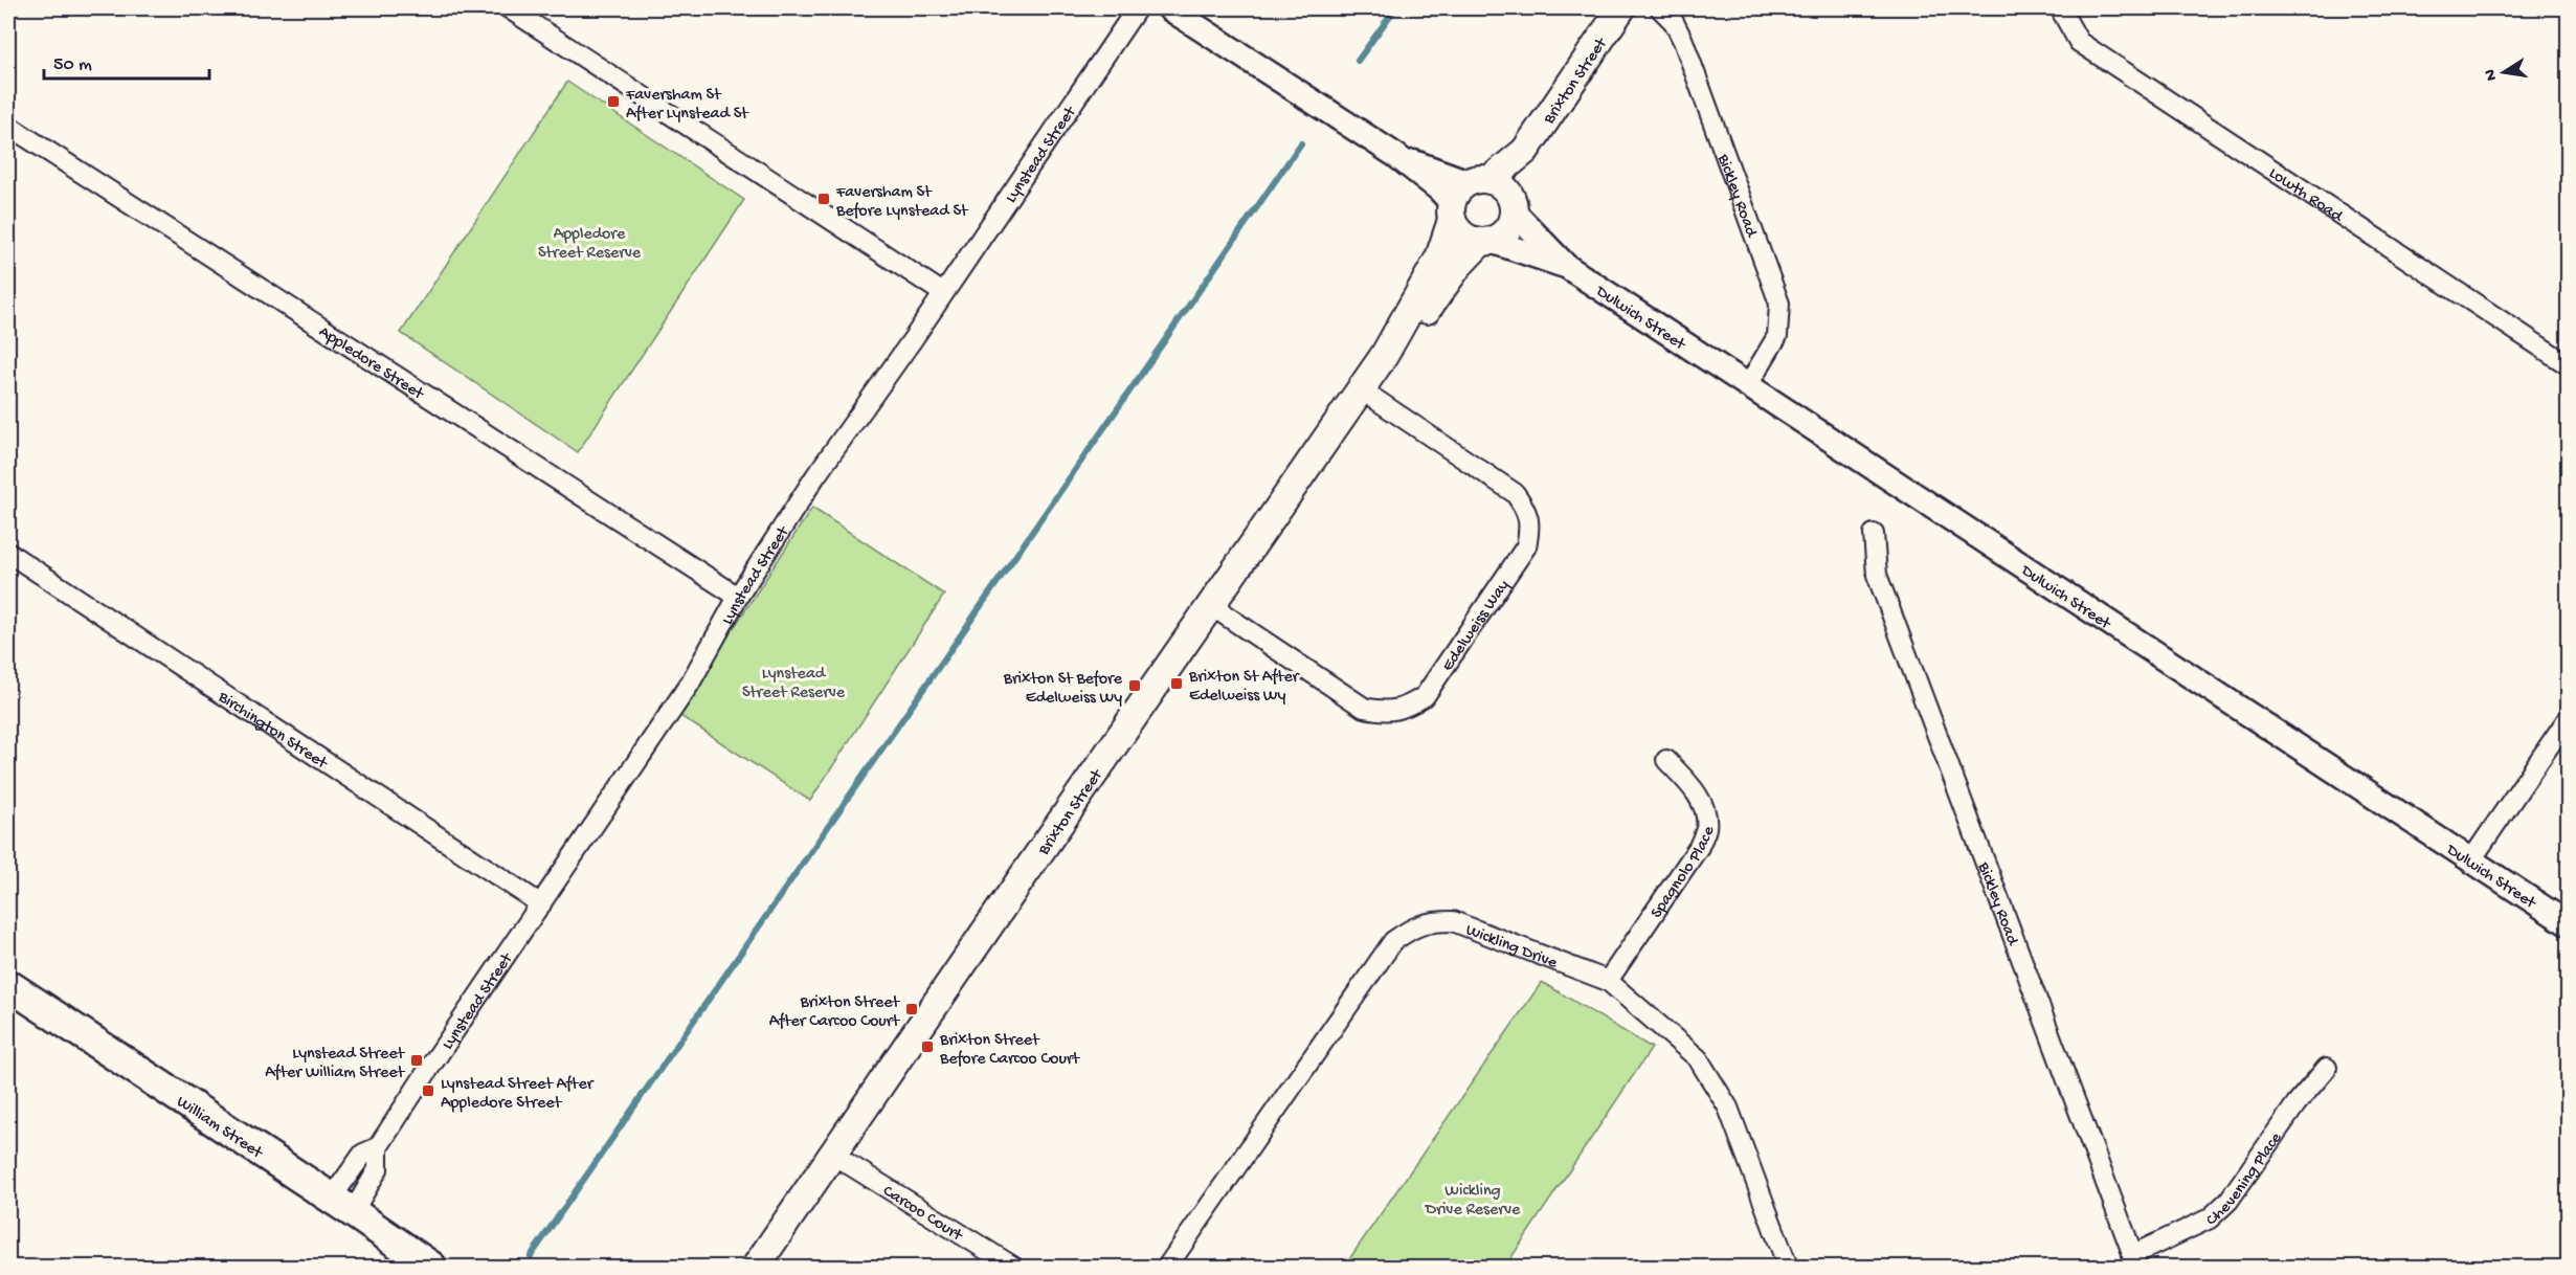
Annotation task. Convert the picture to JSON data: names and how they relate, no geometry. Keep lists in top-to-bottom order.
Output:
{
  "streets": {
    "main road": ["Brixton Street", "William Street"],
    "street": [
      "Lynstead Street",
      "Lowth Road",
      "Bickley Road",
      "Dulwich Street",
      "Appledore Street",
      "Edelweiss Way",
      "Birchington Street",
      "Spagnolo Place",
      "Wickling Drive",
      "Chevening Place",
      "Carcoo Court"
    ]
  },
  "crossings": [
    ["Brixton Street", "Dulwich Street"],
    ["Brixton Street", "Edelweiss Way"],
    ["Brixton Street", "Carcoo Court"],
    ["Lynstead Street", "Appledore Street"],
    ["Lynstead Street", "Birchington Street"],
    ["Lynstead Street", "William Street"],
    ["Bickley Road", "Dulwich Street"],
    ["Bickley Road", "Chevening Place"],
    ["Spagnolo Place", "Wickling Drive"]
  ],
  "parks": ["Appledore Street Reserve", "Lynstead Street Reserve", "Wickling Drive Reserve"],
  "places": {
    "transit": [
      "Faversham St After Lynstead St",
      "Faversham St Before Lynstead St",
      "Brixton St After Edelweiss Wy",
      "Brixton St Before Edelweiss Wy",
      "Brixton Street After Carcoo Court",
      "Brixton Street Before Carcoo Court",
      "Lynstead Street After William Street",
      "Lynstead Street After Appledore Street"
    ]
  },
  "scale_bar": "50 m",
  "north": "left"
}
